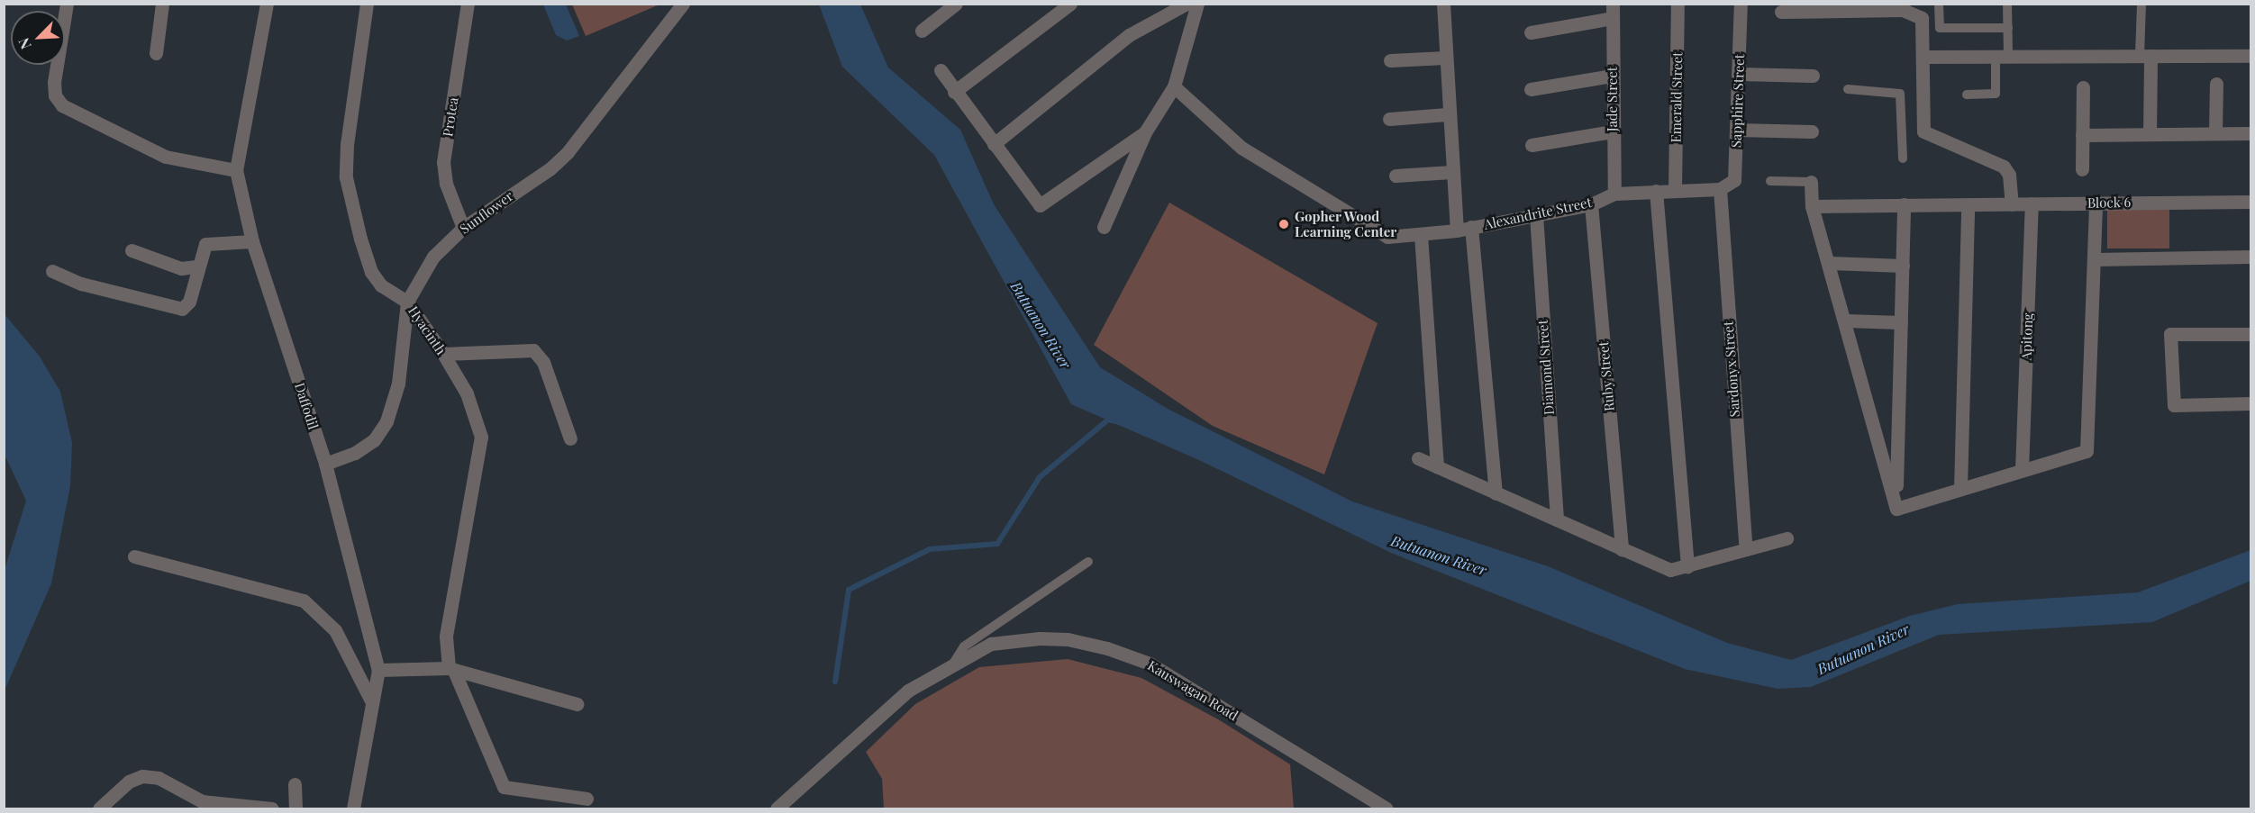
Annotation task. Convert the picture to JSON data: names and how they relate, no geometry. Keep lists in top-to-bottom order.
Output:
{
  "streets": {
    "street": [
      "Emerald Street",
      "Jade Street",
      "Sapphire Street",
      "Protea",
      "Block 6",
      "Sunflower",
      "Alexandrite Street",
      "Hyacinth",
      "Apitong",
      "Diamond Street",
      "Sardonyx Street",
      "Ruby Street",
      "Daffodil",
      "Kauswagan Road"
    ]
  },
  "crossings": [
    ["Emerald Street", "Alexandrite Street"],
    ["Jade Street", "Alexandrite Street"],
    ["Sapphire Street", "Alexandrite Street"],
    ["Sapphire Street", "Sardonyx Street"],
    ["Protea", "Sunflower"],
    ["Block 6", "Apitong"],
    ["Sunflower", "Hyacinth"],
    ["Sunflower", "Daffodil"],
    ["Alexandrite Street", "Diamond Street"],
    ["Alexandrite Street", "Sardonyx Street"],
    ["Alexandrite Street", "Ruby Street"]
  ],
  "water": ["Butuanon River"],
  "places": ["Gopher Wood Learning Center"],
  "north": "bottom left"
}
